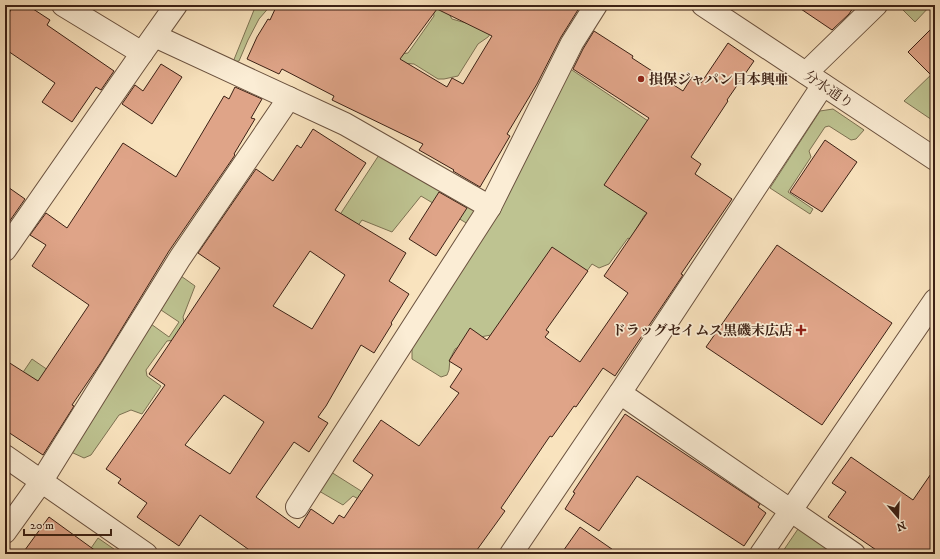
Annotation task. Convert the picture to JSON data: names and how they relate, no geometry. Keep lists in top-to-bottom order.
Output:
{
  "streets": {
    "street": ["分水通り"]
  },
  "places": {
    "other": ["損保ジャパン日本興亜"],
    "health": ["ドラッグセイムス黒磯末広店"]
  },
  "scale_bar": "20 m",
  "north": "bottom"
}
